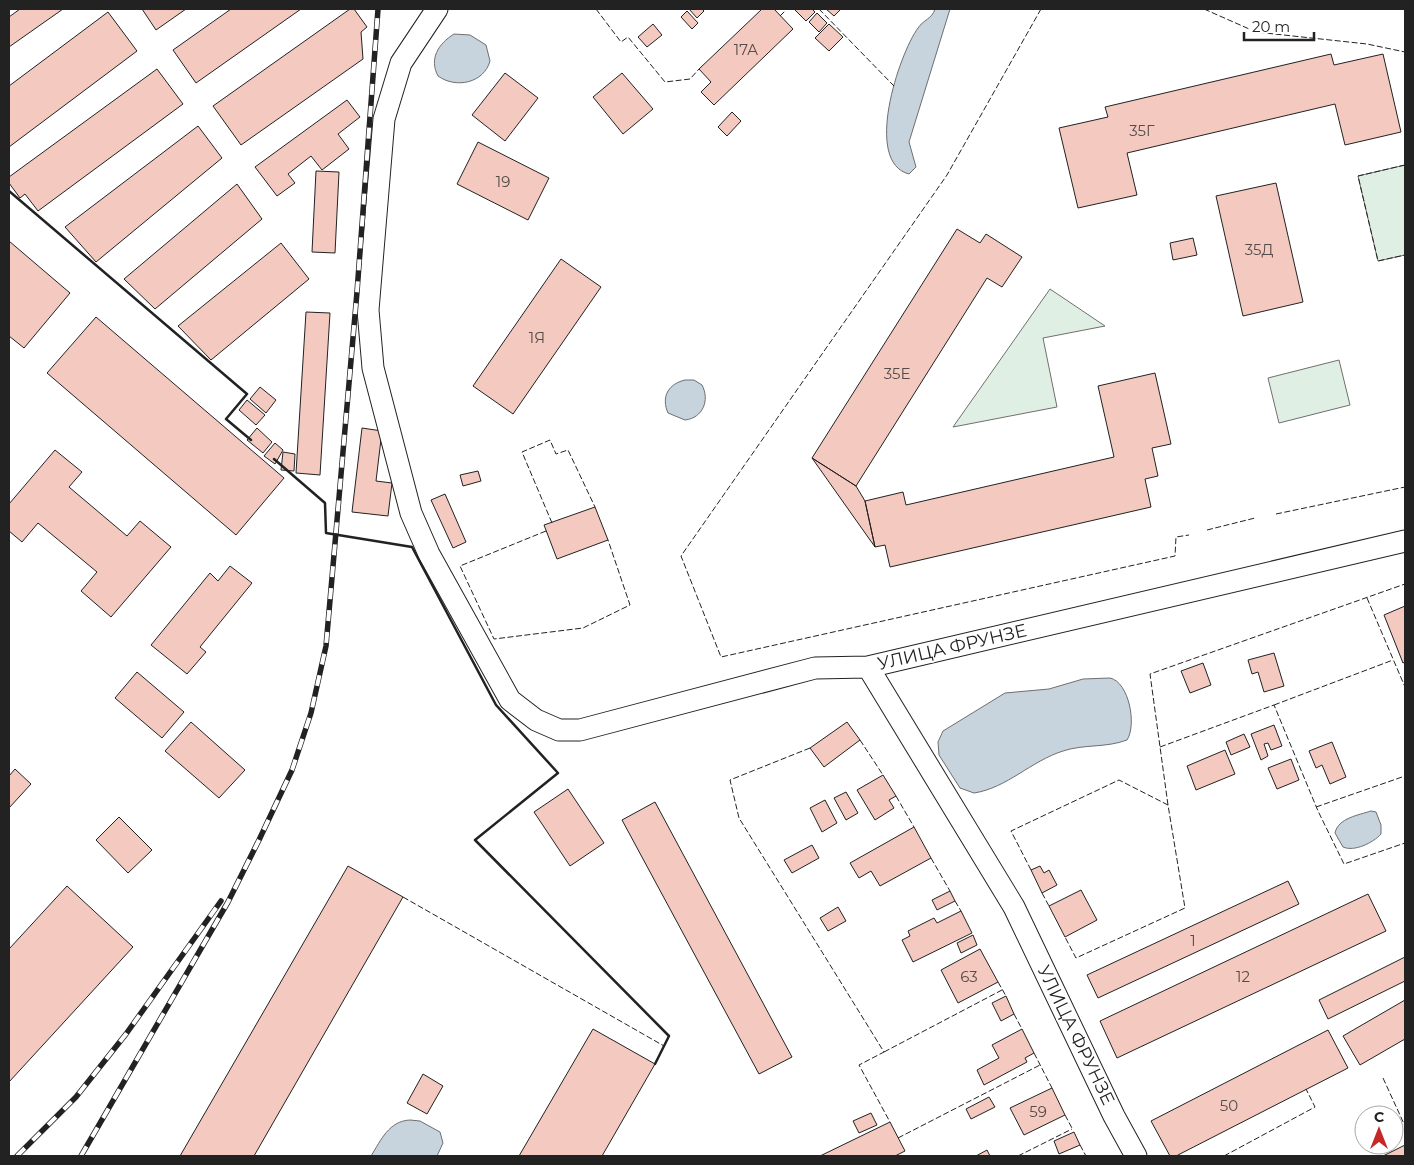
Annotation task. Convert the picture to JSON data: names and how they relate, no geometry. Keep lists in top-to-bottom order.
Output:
{
  "streets": {
    "street": ["УЛИЦА ФРУНЗЕ"]
  },
  "house_numbers": [
    "17А",
    "35Г",
    "19",
    "35Д",
    "1Я",
    "35Е",
    "1",
    "63",
    "12",
    "50",
    "59"
  ],
  "scale_bar": "20 m",
  "north": "top"
}
